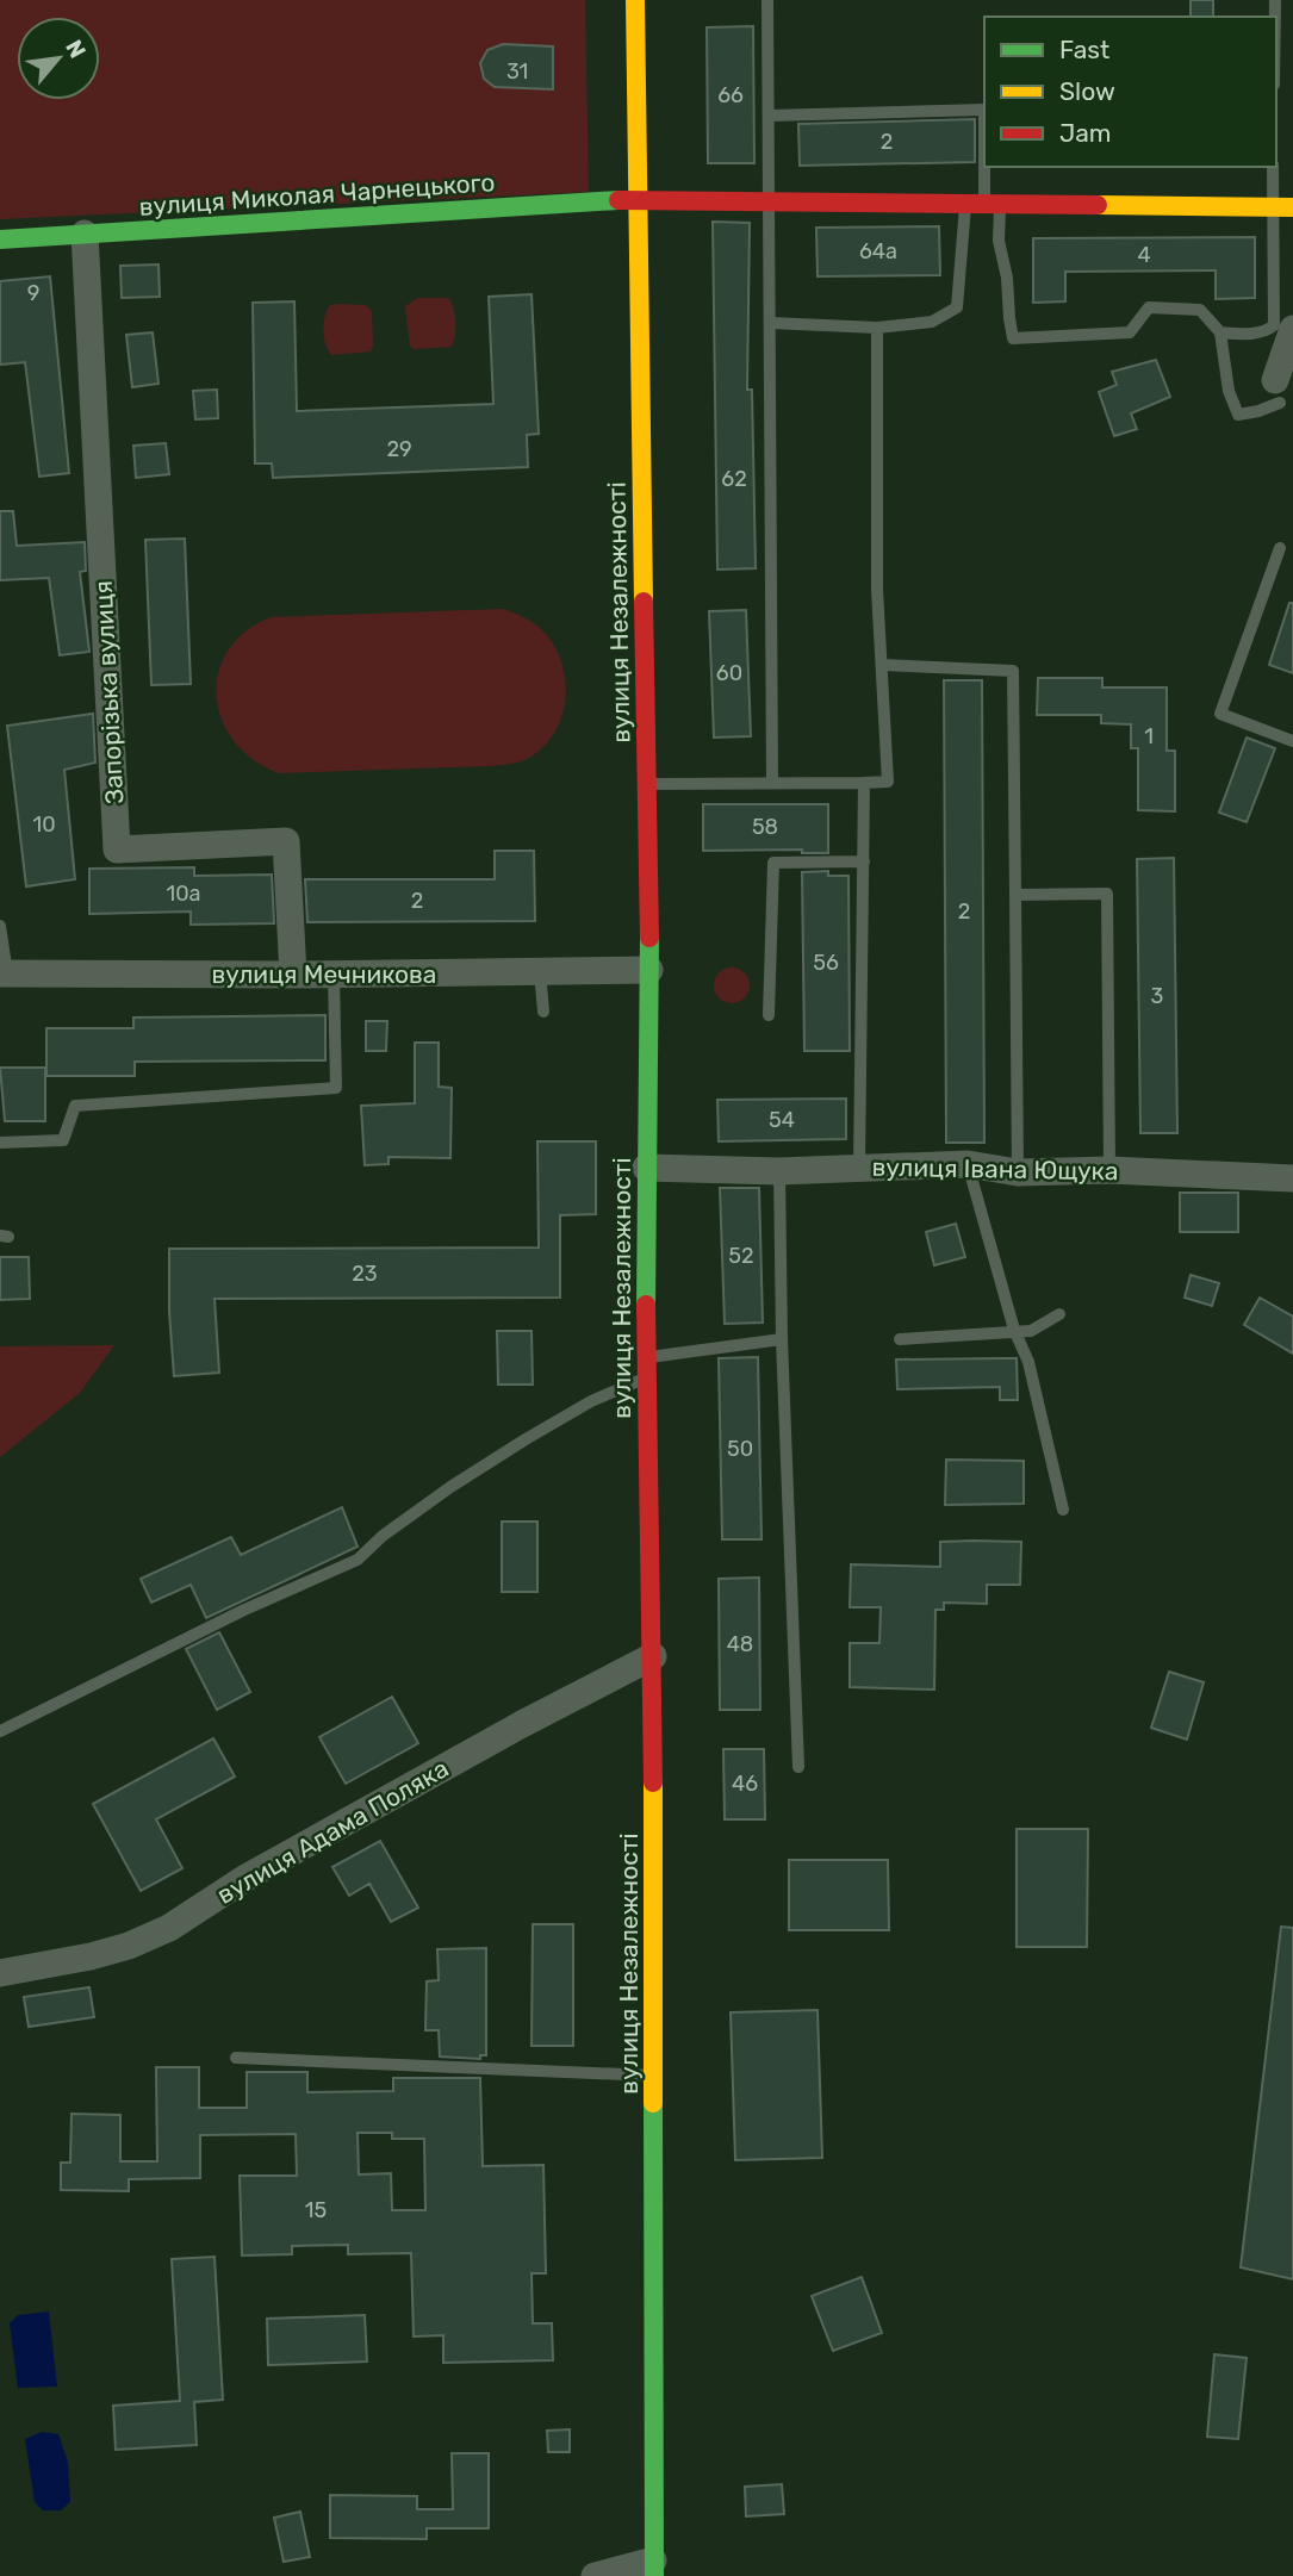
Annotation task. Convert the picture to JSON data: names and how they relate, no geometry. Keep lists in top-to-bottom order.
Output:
{
  "streets": {
    "main road": ["вулиця Миколая Чарнецького", "вулиця Незалежності"],
    "street": [
      "Запорізька вулиця",
      "вулиця Мечникова",
      "вулиця Івана Ющука",
      "вулиця Адама Поляка"
    ]
  },
  "crossings": [
    ["вулиця Миколая Чарнецького", "вулиця Незалежності"],
    ["вулиця Миколая Чарнецького", "Запорізька вулиця"],
    ["вулиця Незалежності", "вулиця Мечникова"],
    ["вулиця Незалежності", "вулиця Івана Ющука"],
    ["вулиця Незалежності", "вулиця Адама Поляка"],
    ["Запорізька вулиця", "вулиця Мечникова"]
  ],
  "house_numbers": [
    "31",
    "66",
    "2",
    "64а",
    "4",
    "9",
    "29",
    "62",
    "60",
    "1",
    "10",
    "58",
    "10а",
    "2",
    "2",
    "56",
    "3",
    "54",
    "52",
    "23",
    "50",
    "48",
    "46",
    "15"
  ],
  "legend": ["Fast", "Slow", "Jam"],
  "north": "top right"
}
